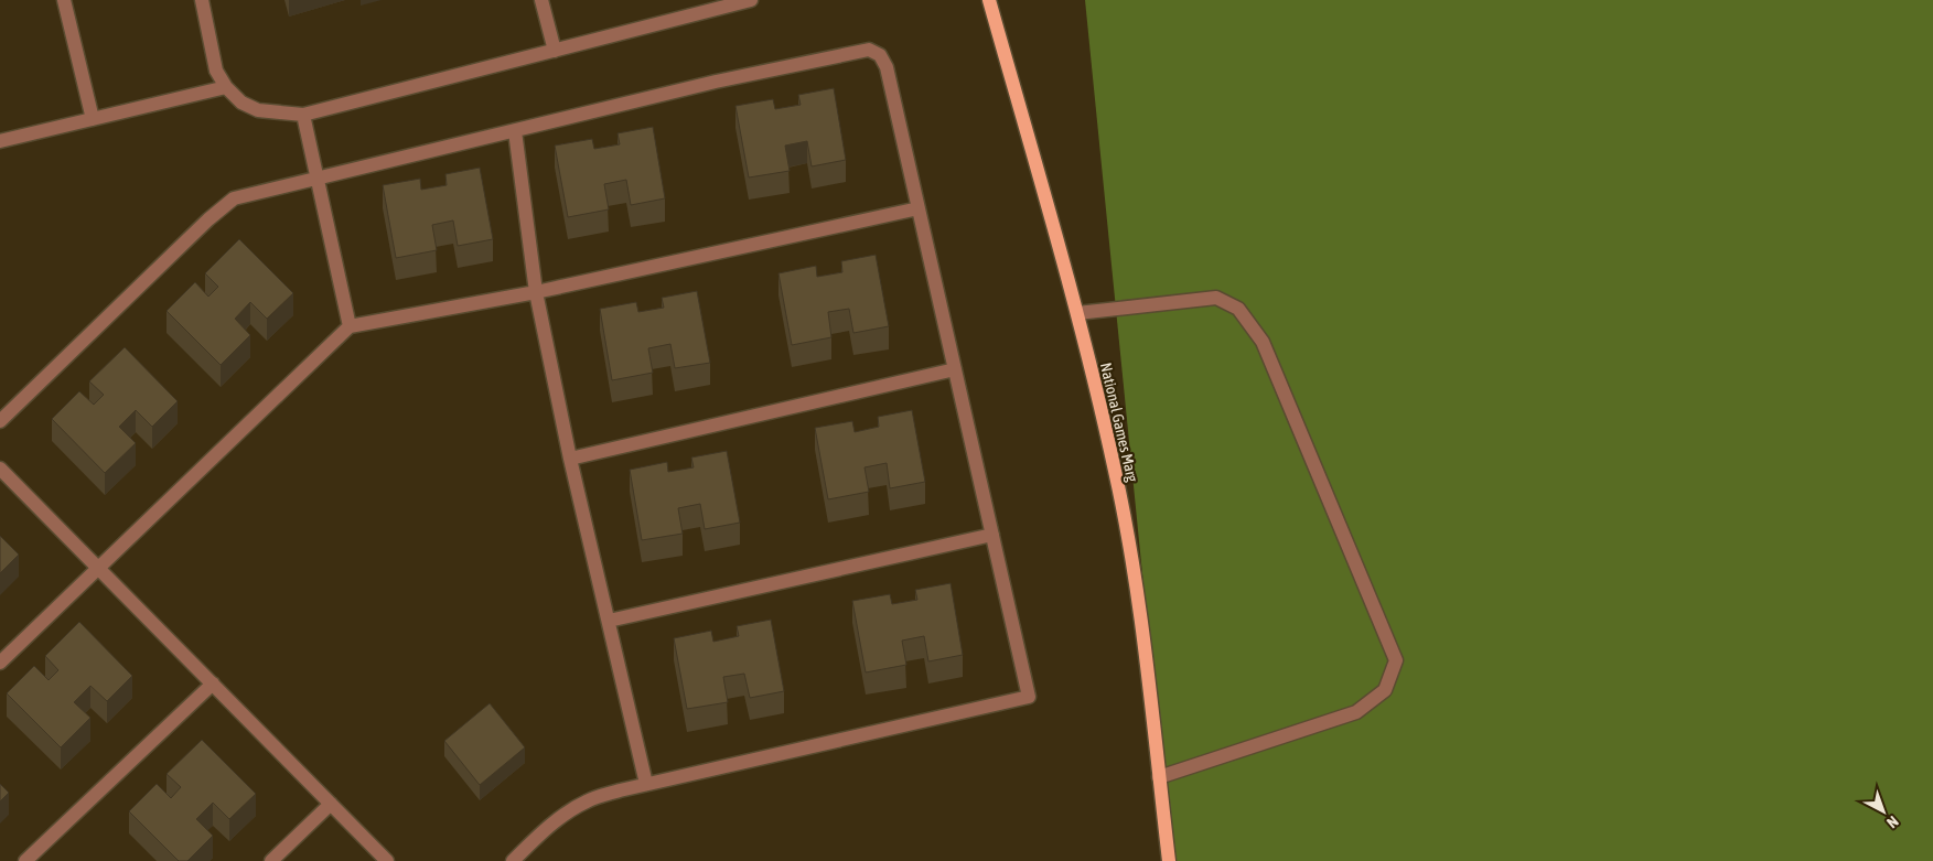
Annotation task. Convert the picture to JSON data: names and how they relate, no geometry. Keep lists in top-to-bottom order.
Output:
{
  "streets": {
    "main road": ["National Games Marg"]
  },
  "north": "bottom right"
}
